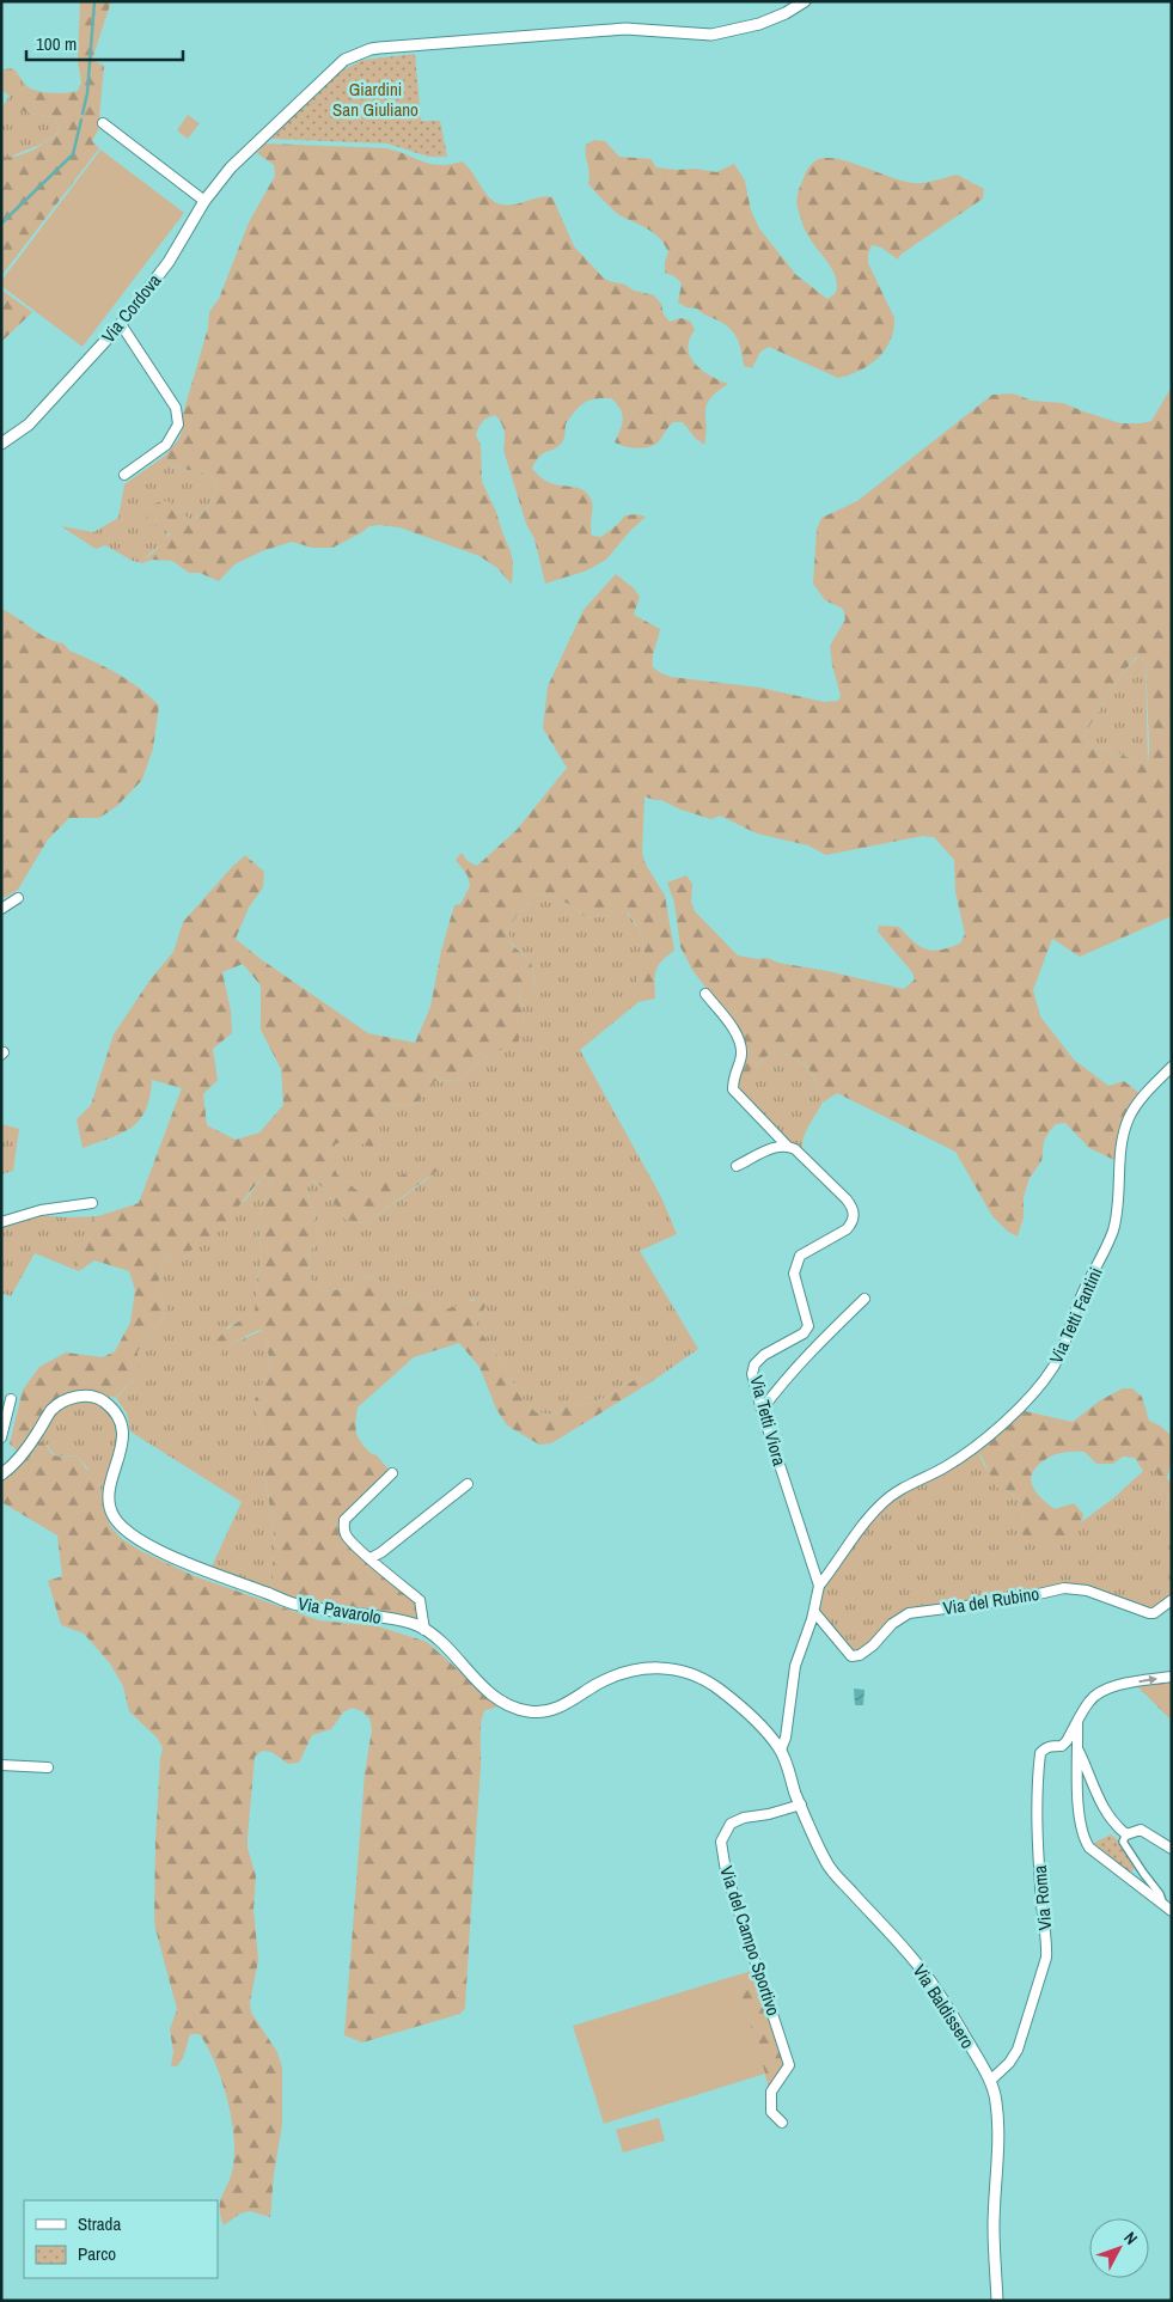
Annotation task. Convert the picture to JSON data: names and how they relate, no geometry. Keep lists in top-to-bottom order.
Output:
{
  "streets": {
    "street": [
      "Via Cordova",
      "Via Tetti Fantini",
      "Via Tetti Viora",
      "Via del Rubino",
      "Via Pavarolo",
      "Via Roma",
      "Via del Campo Sportivo",
      "Via Baldissero"
    ]
  },
  "crossings": [
    ["Via Tetti Fantini", "Via Tetti Viora"],
    ["Via Pavarolo", "Via Baldissero"],
    ["Via Roma", "Via Baldissero"],
    ["Via del Campo Sportivo", "Via Baldissero"]
  ],
  "parks": ["Giardini San Giuliano"],
  "legend": ["Strada", "Parco"],
  "scale_bar": "100 m",
  "north": "top right"
}
